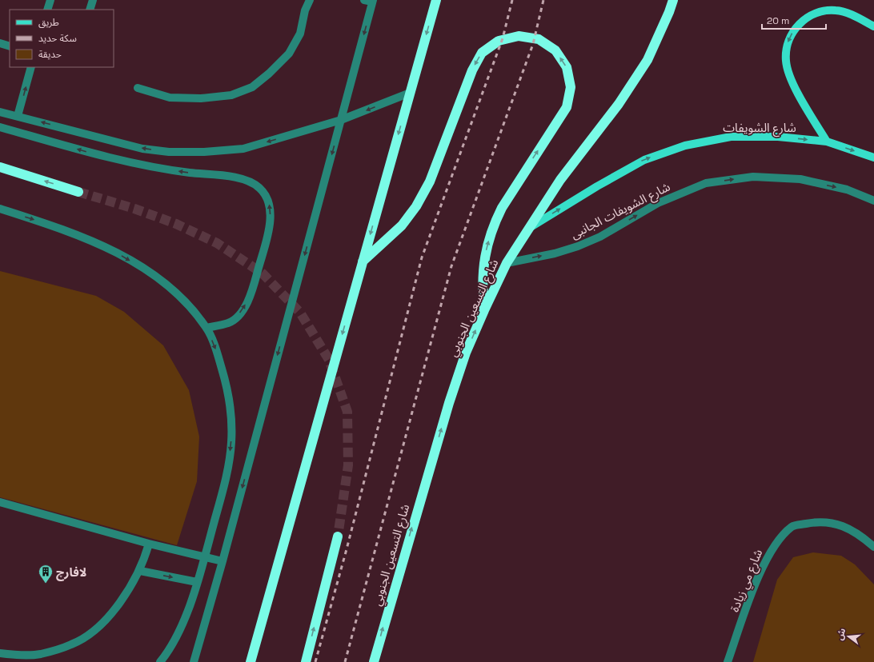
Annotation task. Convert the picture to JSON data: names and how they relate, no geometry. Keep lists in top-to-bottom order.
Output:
{
  "streets": {
    "highway": ["شارع التسعين الجنوبي"],
    "main road": ["شارع الشويفات"],
    "street": ["شارع الشويفات الجانبى", "شارع مي زيادة"]
  },
  "crossings": [
    ["شارع الشويفات", "شارع التسعين الجنوبي"],
    ["شارع الشويفات الجانبى", "شارع التسعين الجنوبي"]
  ],
  "one_way": ["شارع الشويفات", "شارع الشويفات الجانبى", "شارع التسعين الجنوبي"],
  "places": {
    "building": ["لافارﭺ"]
  },
  "legend": ["طريق", "سكة حديد", "حديقة"],
  "scale_bar": "20 m",
  "north": "left"
}
